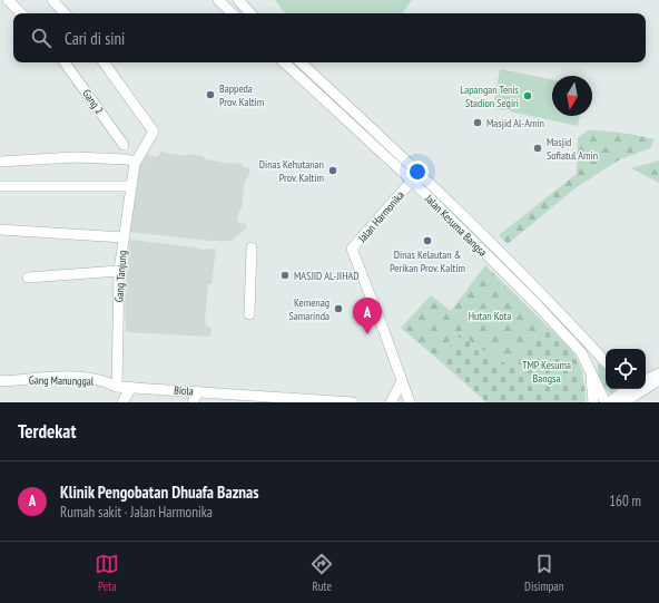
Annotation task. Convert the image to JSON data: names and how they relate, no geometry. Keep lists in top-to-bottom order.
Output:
{
  "streets": {
    "street": [
      "Gang 2",
      "Jalan Harmonika",
      "Jalan Kesuma Bangsa",
      "Gang Tanjung",
      "Gang Manunggal",
      "Biola"
    ]
  },
  "crossings": [
    ["Jalan Harmonika", "Jalan Kesuma Bangsa"],
    ["Gang Tanjung", "Gang Manunggal"],
    ["Gang Tanjung", "Biola"],
    ["Gang Manunggal", "Biola"]
  ],
  "parks": ["Hutan Kota", "TMP Kesuma Bangsa"],
  "places": [
    "Bappeda Prov. Kaltim",
    "Lapangan Tenis Stadion Segiri",
    "Masjid Al-Amin",
    "Masjid Sofiatul Amin",
    "Dinas Kehutanan Prov. Kaltim",
    "Dinas Kelautan & Perikan Prov. Kaltim",
    "MASJID AL-JIHAD",
    "Kemenag Samarinda"
  ],
  "north": "bottom",
  "page": {
    "search": "Cari di sini",
    "pins": "A",
    "heading": "Terdekat",
    "list": [
      {
        "mark": "A",
        "name": "Klinik Pengobatan Dhuafa Baznas",
        "note": "Rumah sakit · Jalan Harmonika",
        "value": "160 m"
      }
    ],
    "nav": ["Peta", "Rute", "Disimpan"]
  }
}
